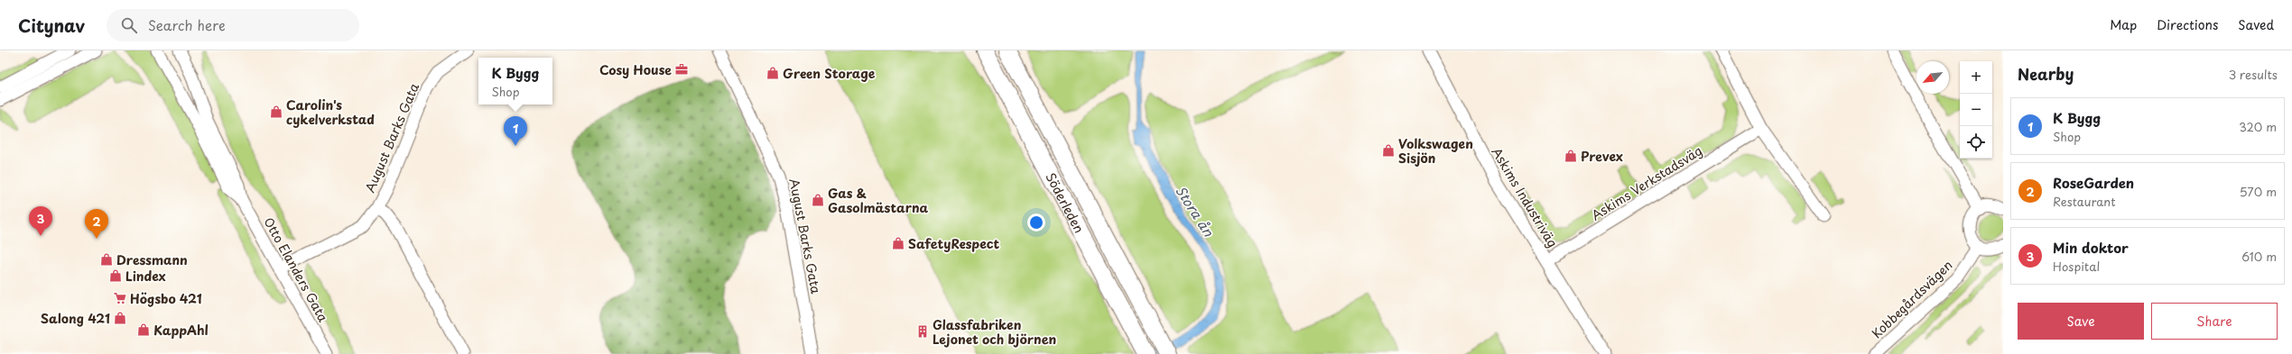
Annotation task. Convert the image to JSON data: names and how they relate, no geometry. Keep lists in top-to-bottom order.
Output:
{
  "streets": {
    "highway": ["Söderleden"],
    "street": [
      "August Barks Gata",
      "Askims Verkstadsväg",
      "Askims Industriväg",
      "Otto Elanders Gata",
      "Kobbegårdsvägen"
    ]
  },
  "crossings": [
    ["August Barks Gata", "Otto Elanders Gata"],
    ["Askims Verkstadsväg", "Askims Industriväg"]
  ],
  "water": ["Stora ån"],
  "places": {
    "office": ["Cosy House"],
    "shop": [
      "Green Storage",
      "Carolin's cykelverkstad",
      "Volkswagen Sisjön",
      "Prevex",
      "Gas & Gasolmästarna",
      "SafetyRespect",
      "Dressmann",
      "Lindex",
      "Salong 421",
      "KappAhl"
    ],
    "supermarket": ["Högsbo 421"],
    "building": ["Glassfabriken Lejonet och björnen"]
  },
  "north": "bottom left",
  "page": {
    "header": "Citynav",
    "search": "Search here",
    "nav": ["Map", "Directions", "Saved"],
    "heading": ["Nearby", "3 results"],
    "popup": ["K Bygg", "Shop"],
    "map_buttons": ["+", "−"],
    "list": [
      {
        "mark": "1",
        "name": "K Bygg",
        "note": "Shop",
        "value": "320 m"
      },
      {
        "mark": "2",
        "name": "RoseGarden",
        "note": "Restaurant",
        "value": "570 m"
      },
      {
        "mark": "3",
        "name": "Min doktor",
        "note": "Hospital",
        "value": "610 m"
      }
    ],
    "pins": ["1", "3", "2"],
    "buttons": ["Save", "Share"]
  }
}
